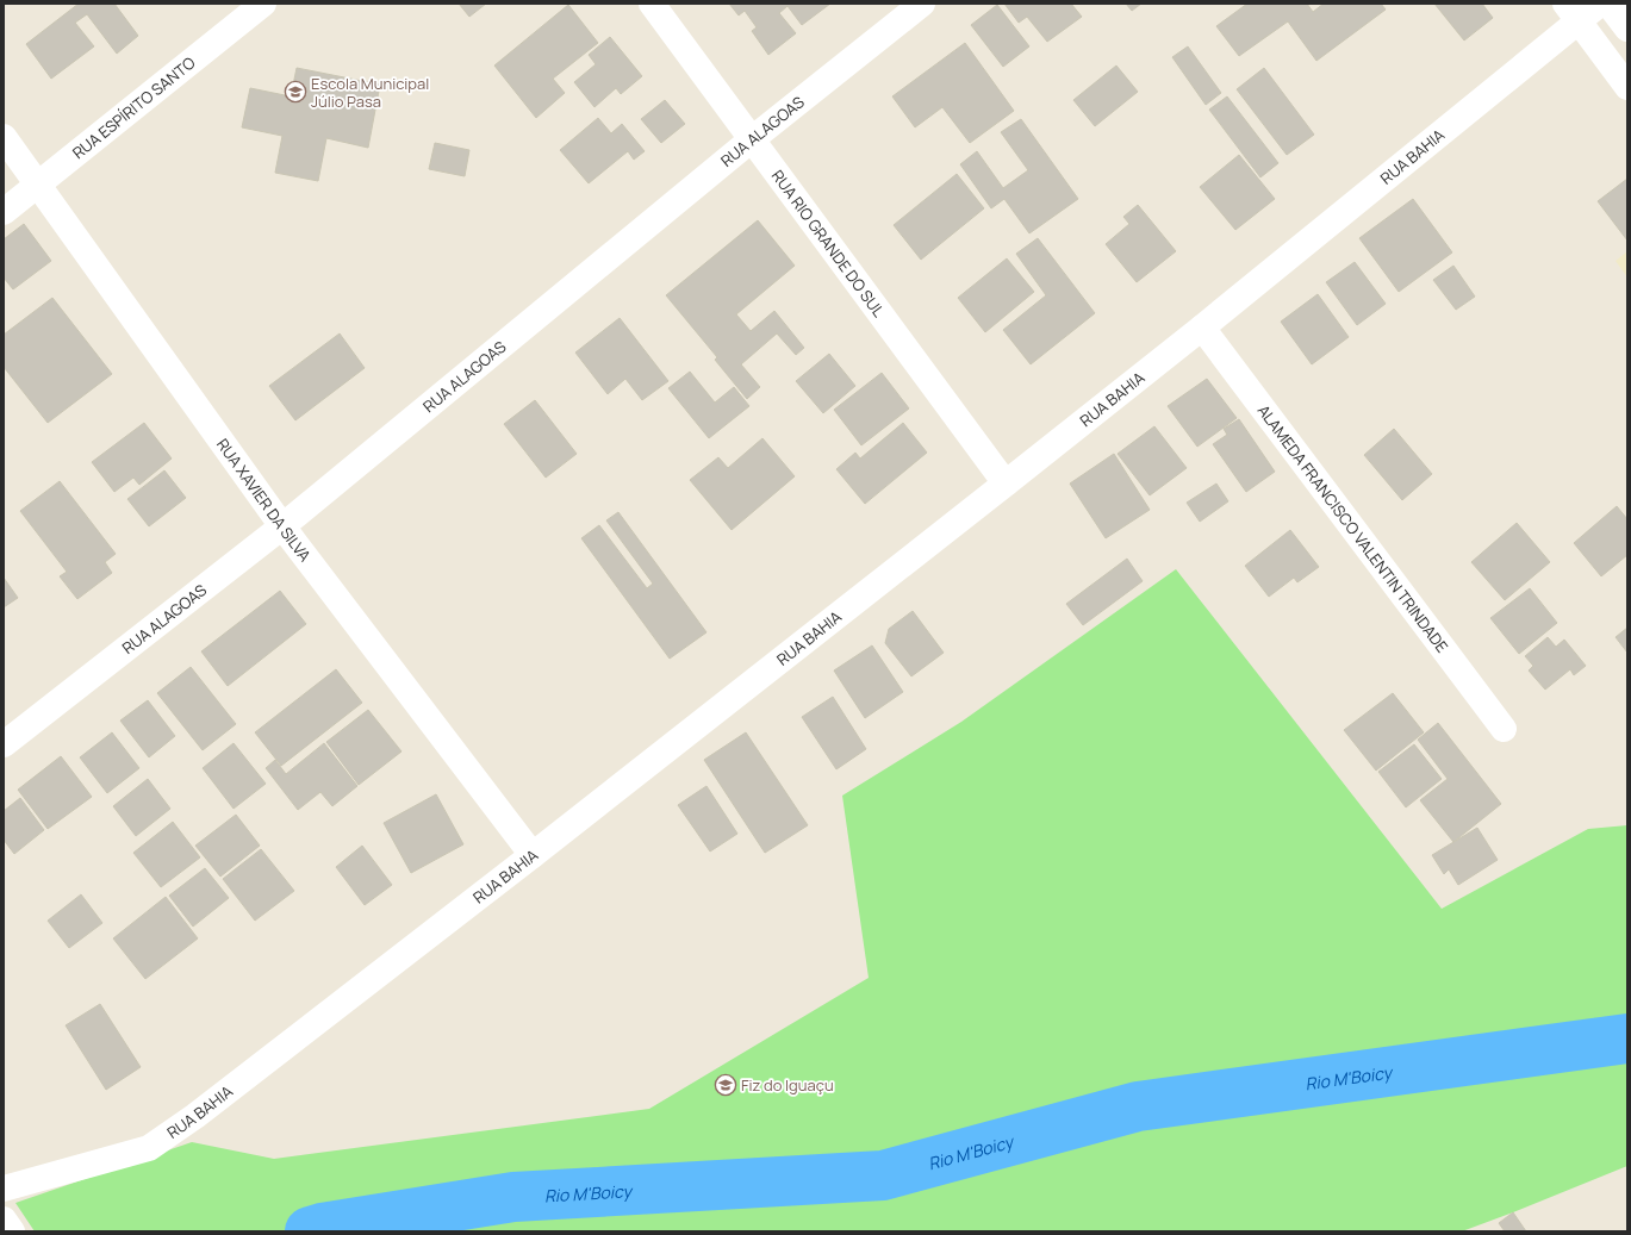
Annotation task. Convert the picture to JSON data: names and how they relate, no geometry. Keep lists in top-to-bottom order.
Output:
{
  "streets": {
    "street": [
      "RUA ESPÍRITO SANTO",
      "RUA ALAGOAS",
      "RUA BAHIA",
      "RUA RIO GRANDE DO SUL",
      "RUA XAVIER DA SILVA",
      "ALAMEDA FRANCISCO VALENTIN TRINDADE"
    ]
  },
  "crossings": [
    ["RUA ESPÍRITO SANTO", "RUA XAVIER DA SILVA"],
    ["RUA ALAGOAS", "RUA RIO GRANDE DO SUL"],
    ["RUA ALAGOAS", "RUA XAVIER DA SILVA"],
    ["RUA BAHIA", "RUA RIO GRANDE DO SUL"],
    ["RUA BAHIA", "RUA XAVIER DA SILVA"],
    ["RUA BAHIA", "ALAMEDA FRANCISCO VALENTIN TRINDADE"]
  ],
  "water": ["Rio M'Boicy"],
  "places": {
    "school or university": ["Escola Municipal Júlio Pasa", "Fiz do Iguaçu"]
  }
}
